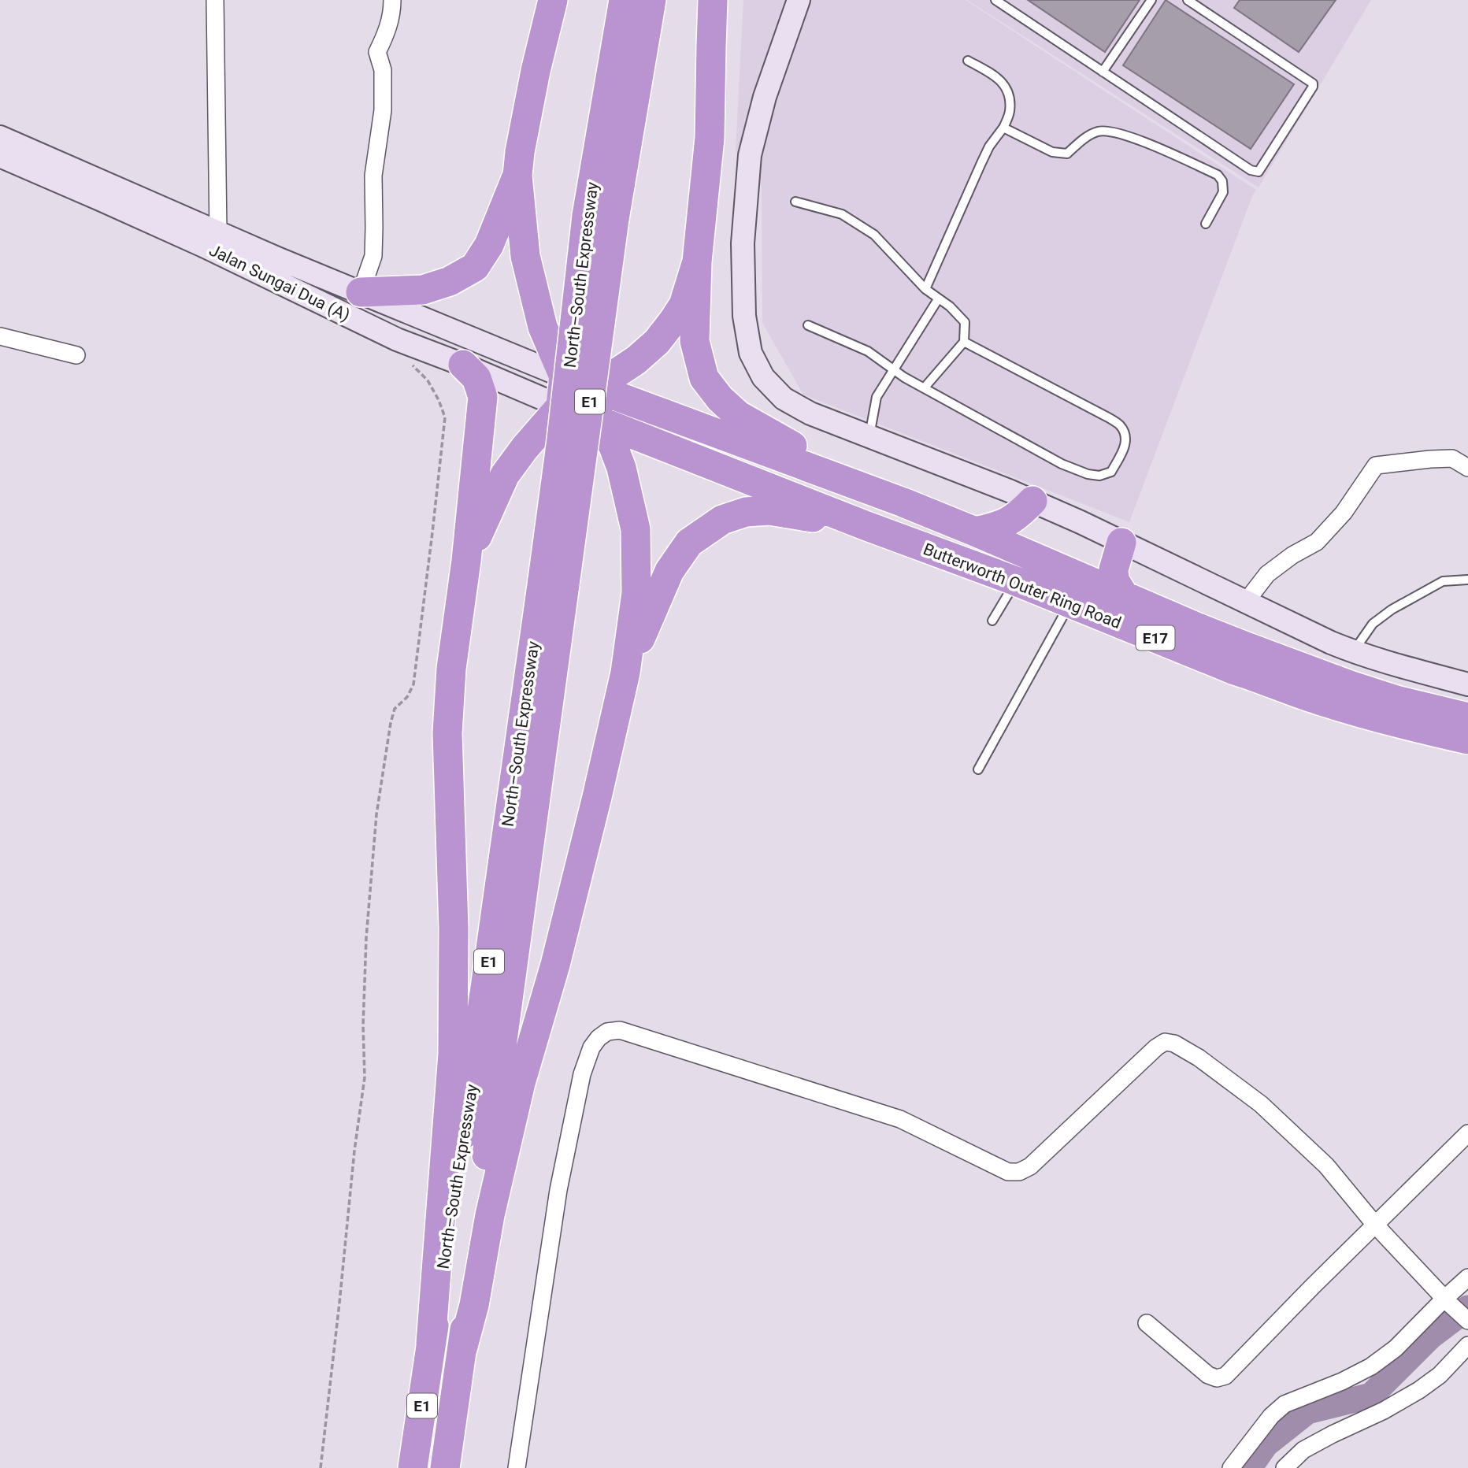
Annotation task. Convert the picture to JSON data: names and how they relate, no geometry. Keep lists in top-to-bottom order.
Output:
{
  "streets": {
    "highway": [
      "North–South Expressway",
      "E1",
      "Butterworth Outer Ring Road",
      "E17"
    ],
    "main road": ["Jalan Sungai Dua (A)"]
  }
}
